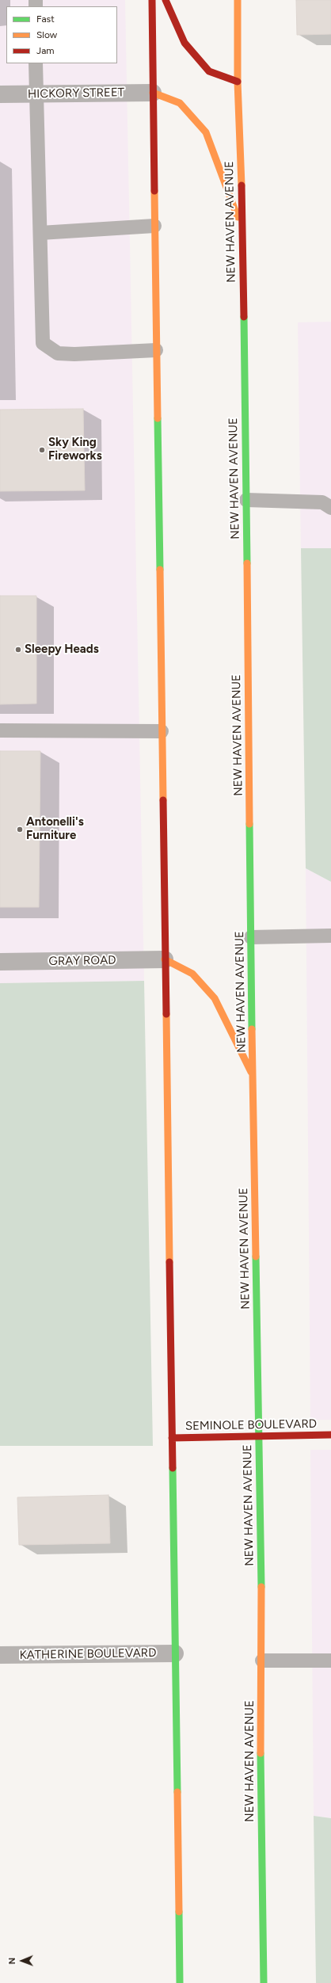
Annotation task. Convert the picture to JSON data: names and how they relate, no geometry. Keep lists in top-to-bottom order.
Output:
{
  "streets": {
    "main road": ["NEW HAVEN AVENUE", "SEMINOLE BOULEVARD"],
    "street": ["HICKORY STREET", "GRAY ROAD", "KATHERINE BOULEVARD"]
  },
  "crossings": [
    ["NEW HAVEN AVENUE", "SEMINOLE BOULEVARD"]
  ],
  "places": ["Sky King Fireworks", "Sleepy Heads", "Antonelli's Furniture"],
  "legend": ["Fast", "Slow", "Jam"],
  "north": "left"
}
